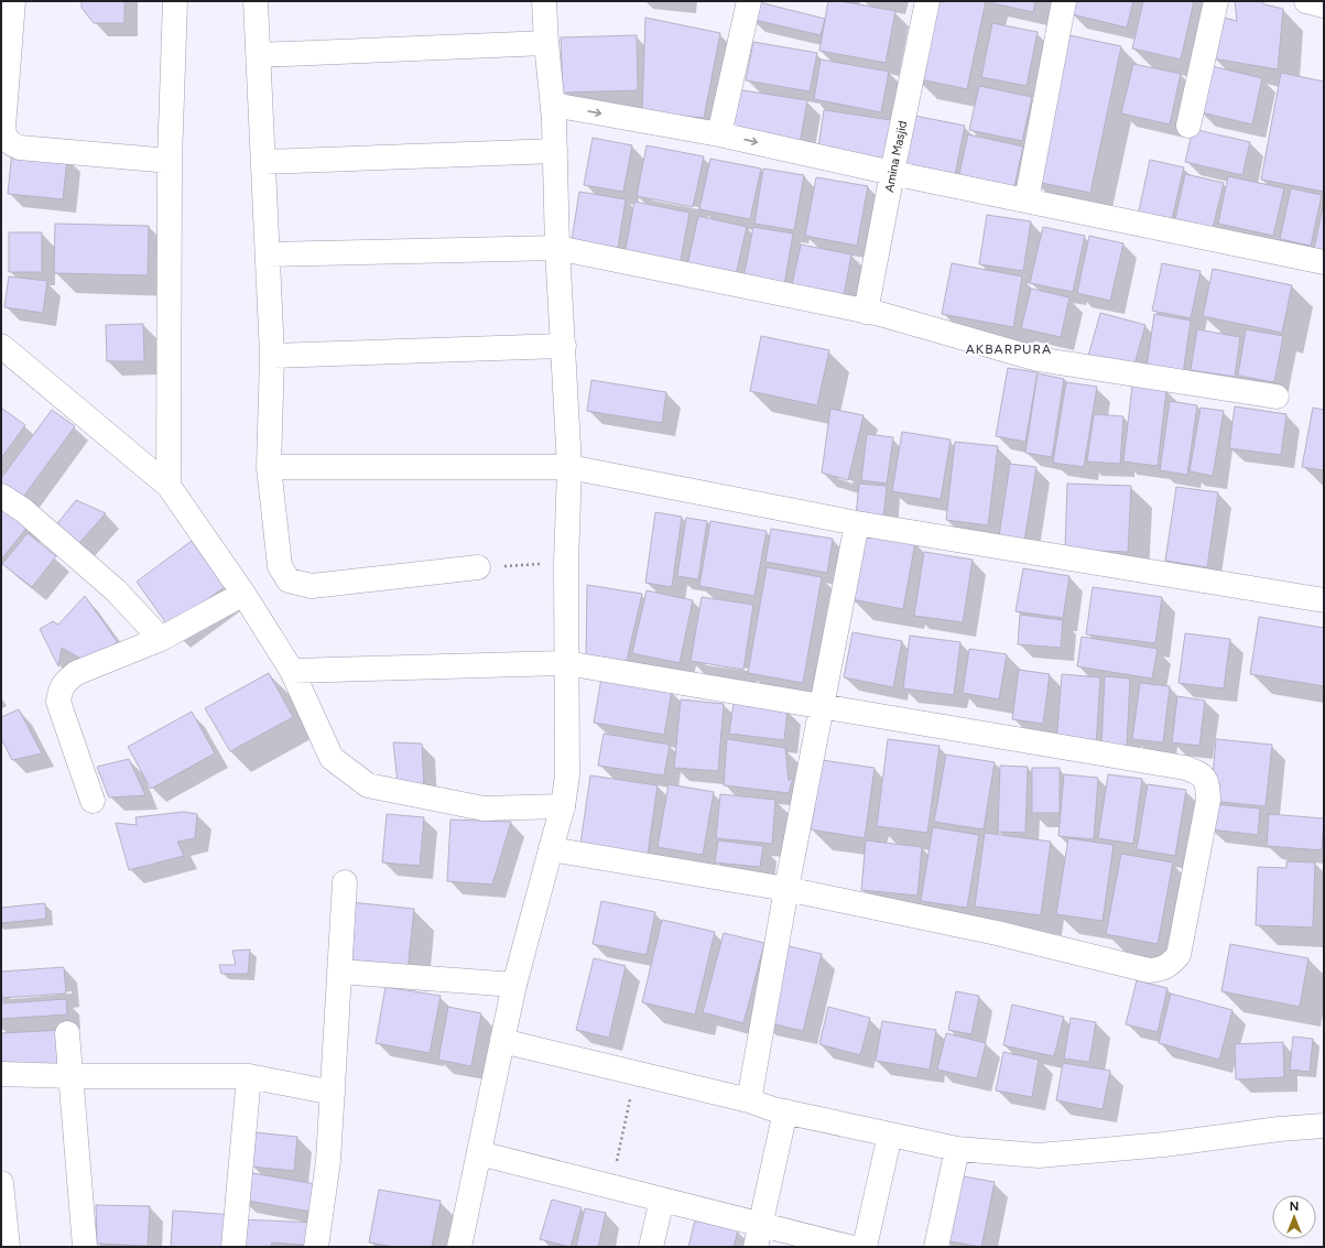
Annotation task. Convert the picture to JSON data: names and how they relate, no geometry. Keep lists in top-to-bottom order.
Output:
{
  "streets": {
    "street": ["Amina Masjid"]
  },
  "districts": ["AKBARPURA"],
  "north": "top"
}
